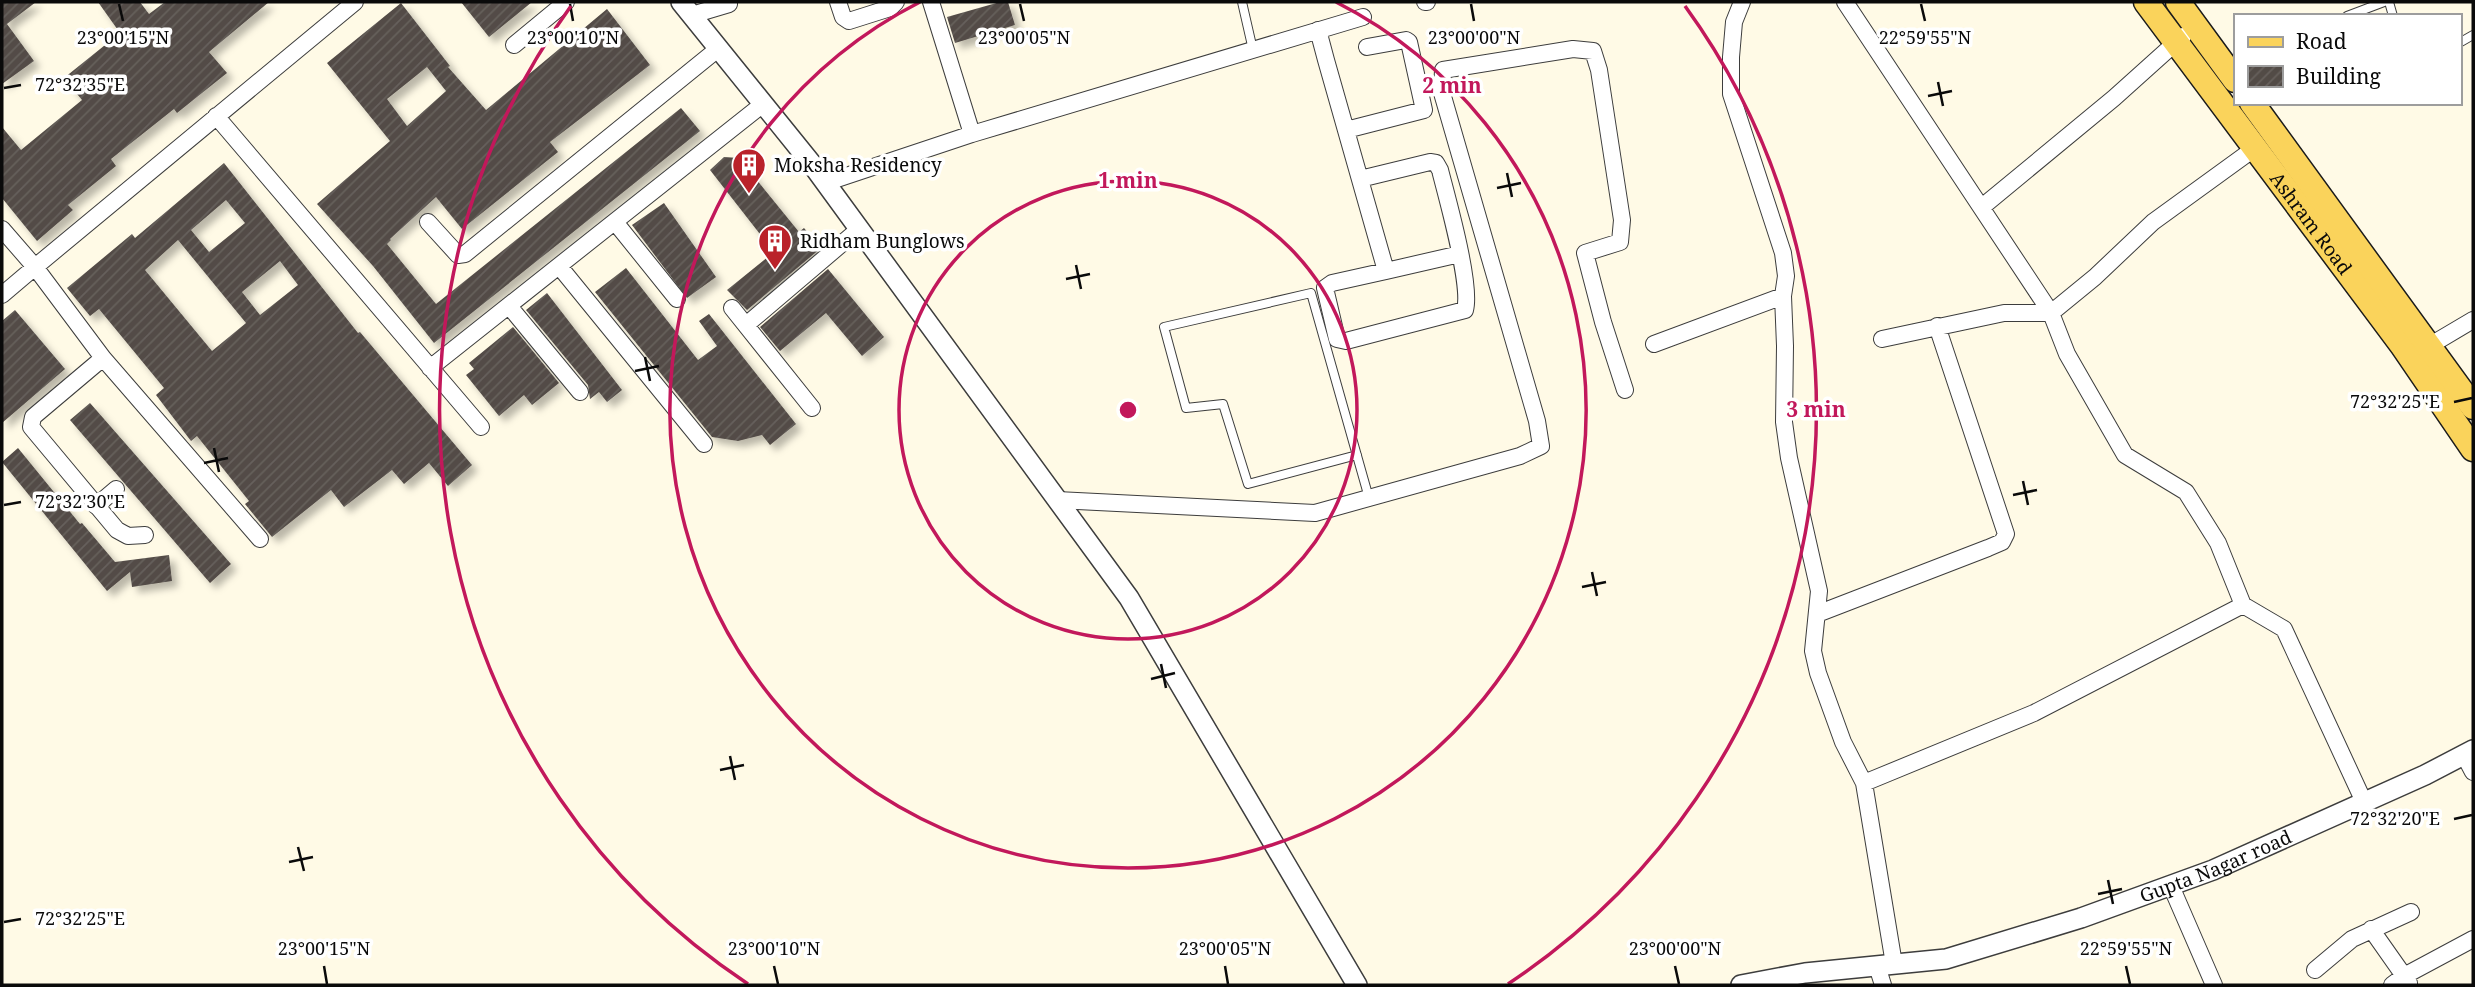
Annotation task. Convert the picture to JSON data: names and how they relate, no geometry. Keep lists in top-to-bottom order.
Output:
{
  "streets": {
    "main road": ["Ashram Road"],
    "street": ["Gupta Nagar road"]
  },
  "places": {
    "building": ["Moksha Residency", "Ridham Bunglows"]
  },
  "legend": ["Road", "Building"],
  "coordinates": [
    "23°00'15\"N",
    "23°00'10\"N",
    "23°00'05\"N",
    "23°00'00\"N",
    "22°59'55\"N",
    "72°32'35\"E",
    "72°32'25\"E",
    "72°32'30\"E",
    "72°32'20\"E"
  ],
  "rings": ["2 min", "1 min", "3 min"]
}
